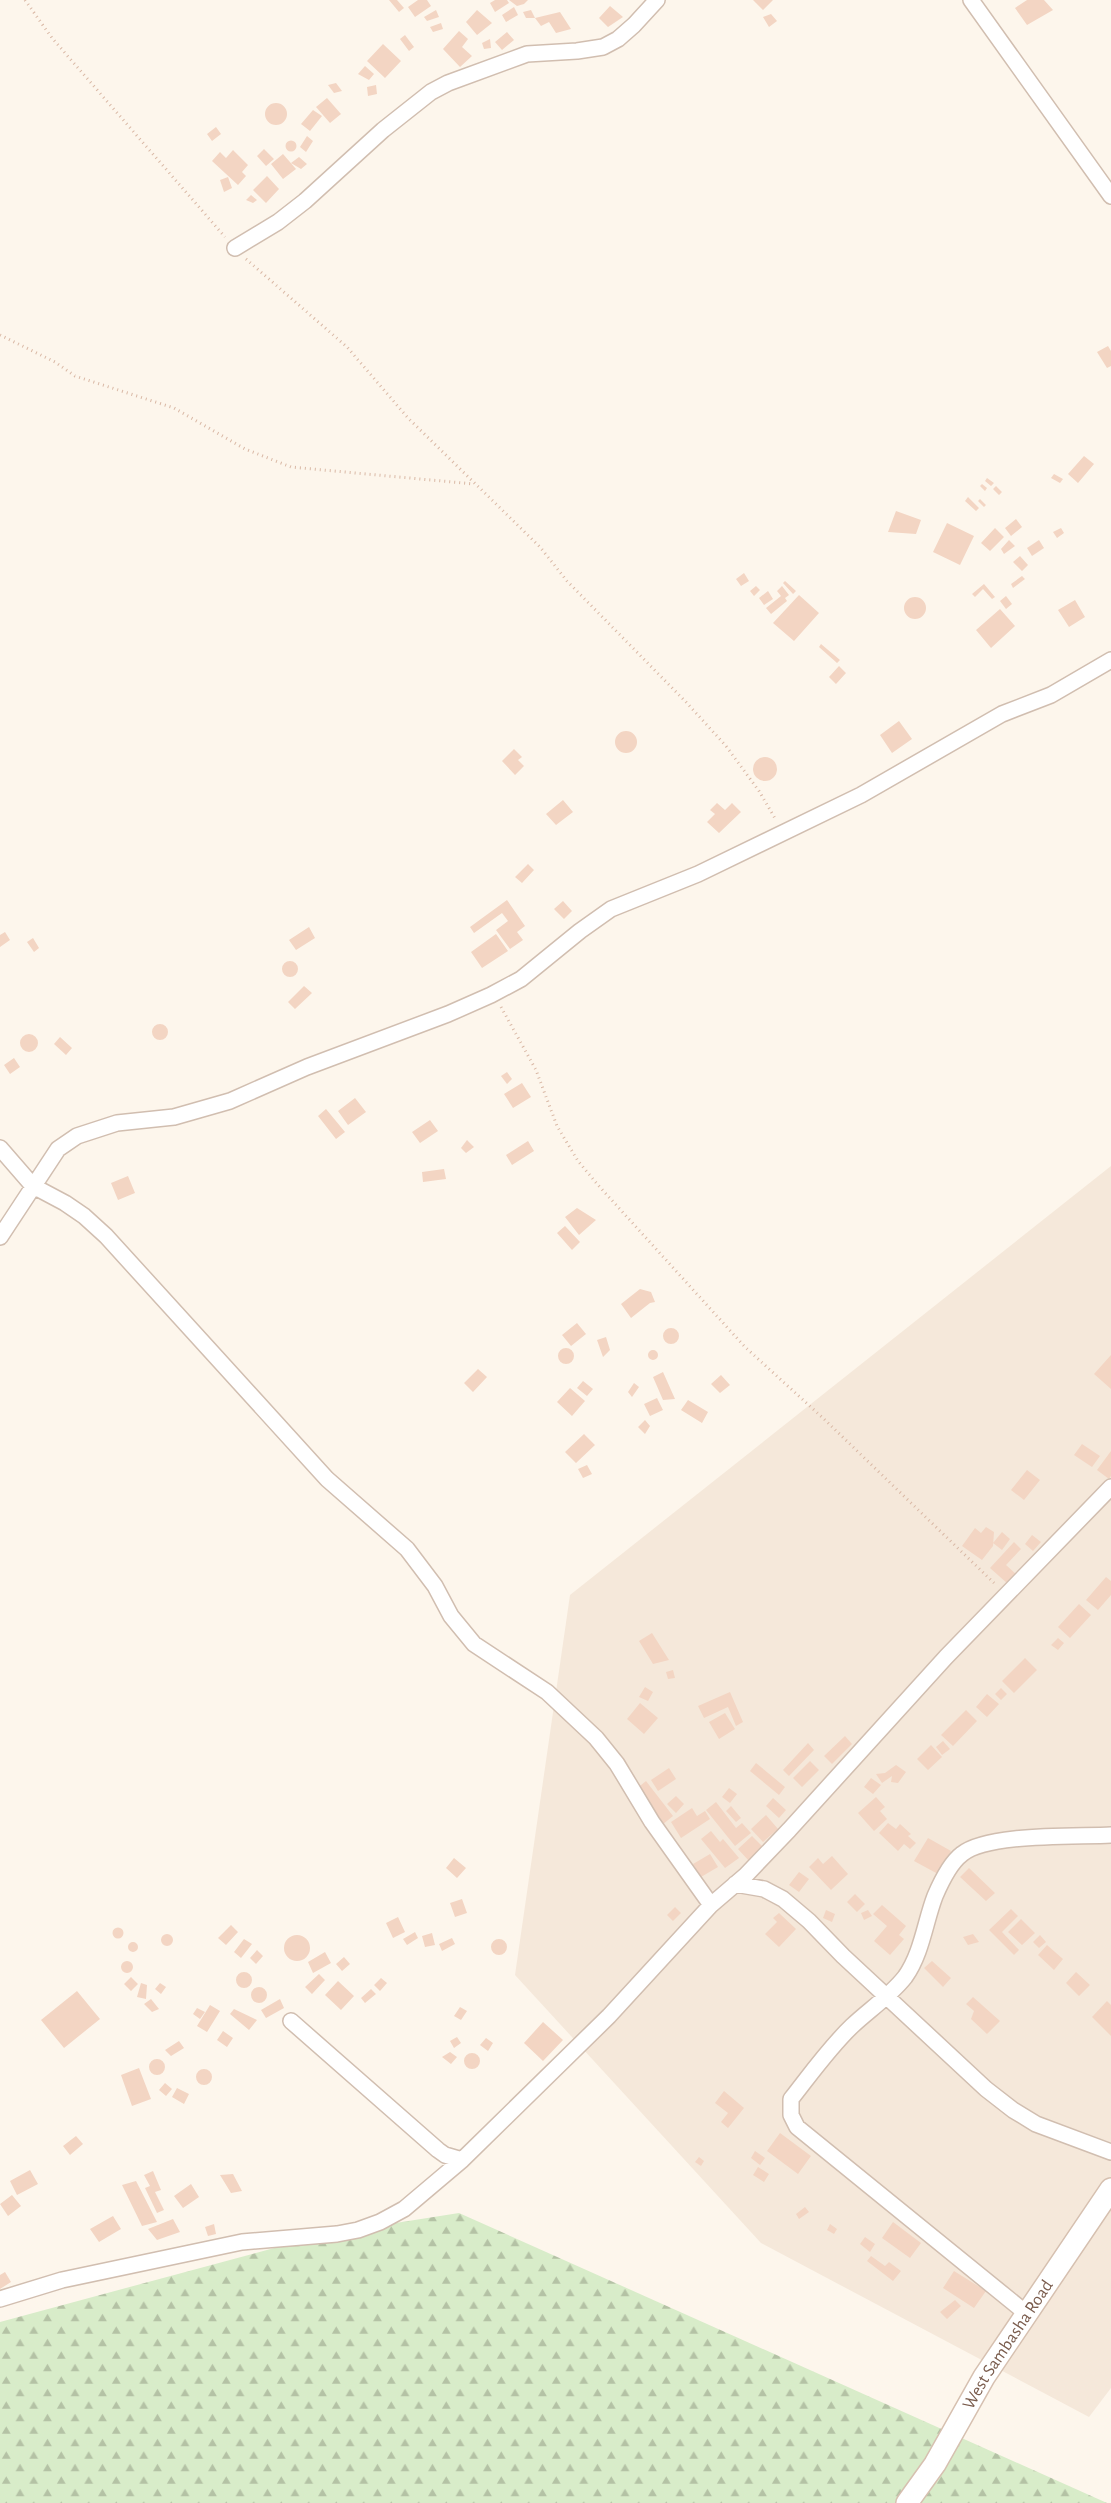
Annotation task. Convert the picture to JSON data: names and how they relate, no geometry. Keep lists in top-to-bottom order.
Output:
{
  "streets": {
    "street": ["West Sambasha Road"]
  }
}
